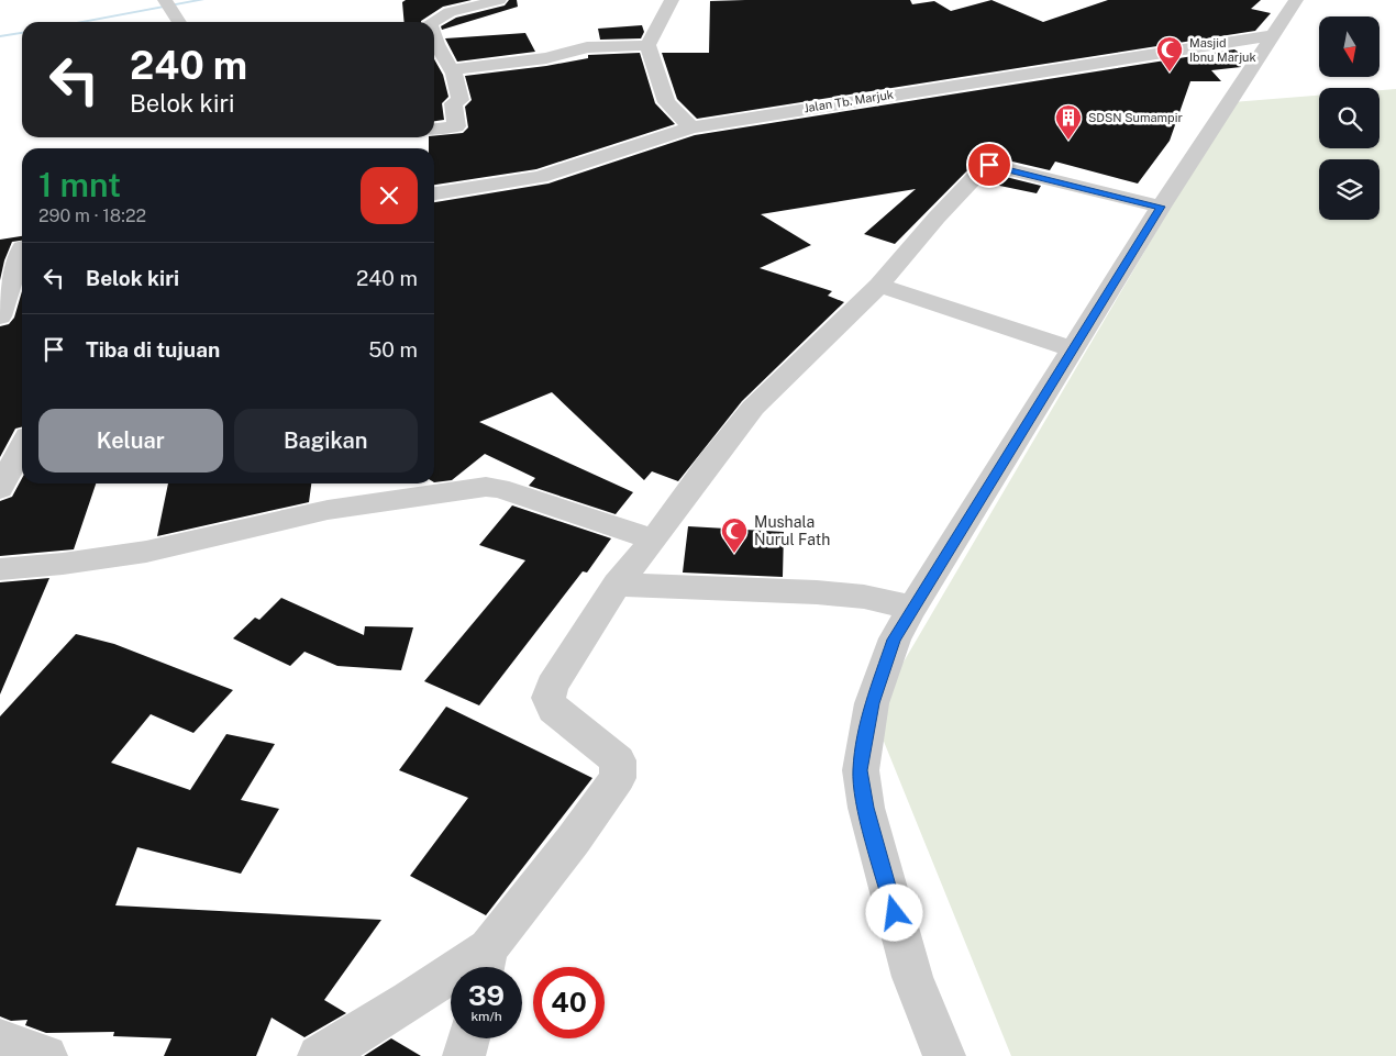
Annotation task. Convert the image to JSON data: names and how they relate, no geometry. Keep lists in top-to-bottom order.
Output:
{
  "streets": {
    "street": ["Jalan Tb. Marjuk"]
  },
  "places": {
    "mosque": ["Masjid Ibnu Marjuk", "Mushala Nurul Fath"],
    "building": ["SDSN Sumampir"]
  },
  "north": "bottom",
  "page": {
    "turn": ["240 m", "Belok kiri"],
    "heading": ["1 mnt", "290 m · 18:22"],
    "list": [
      {
        "name": "Belok kiri",
        "value": "240 m"
      },
      {
        "name": "Tiba di tujuan",
        "value": "50 m"
      }
    ],
    "buttons": ["Keluar", "Bagikan"],
    "speed": "39 km/h",
    "limit": "40"
  }
}
